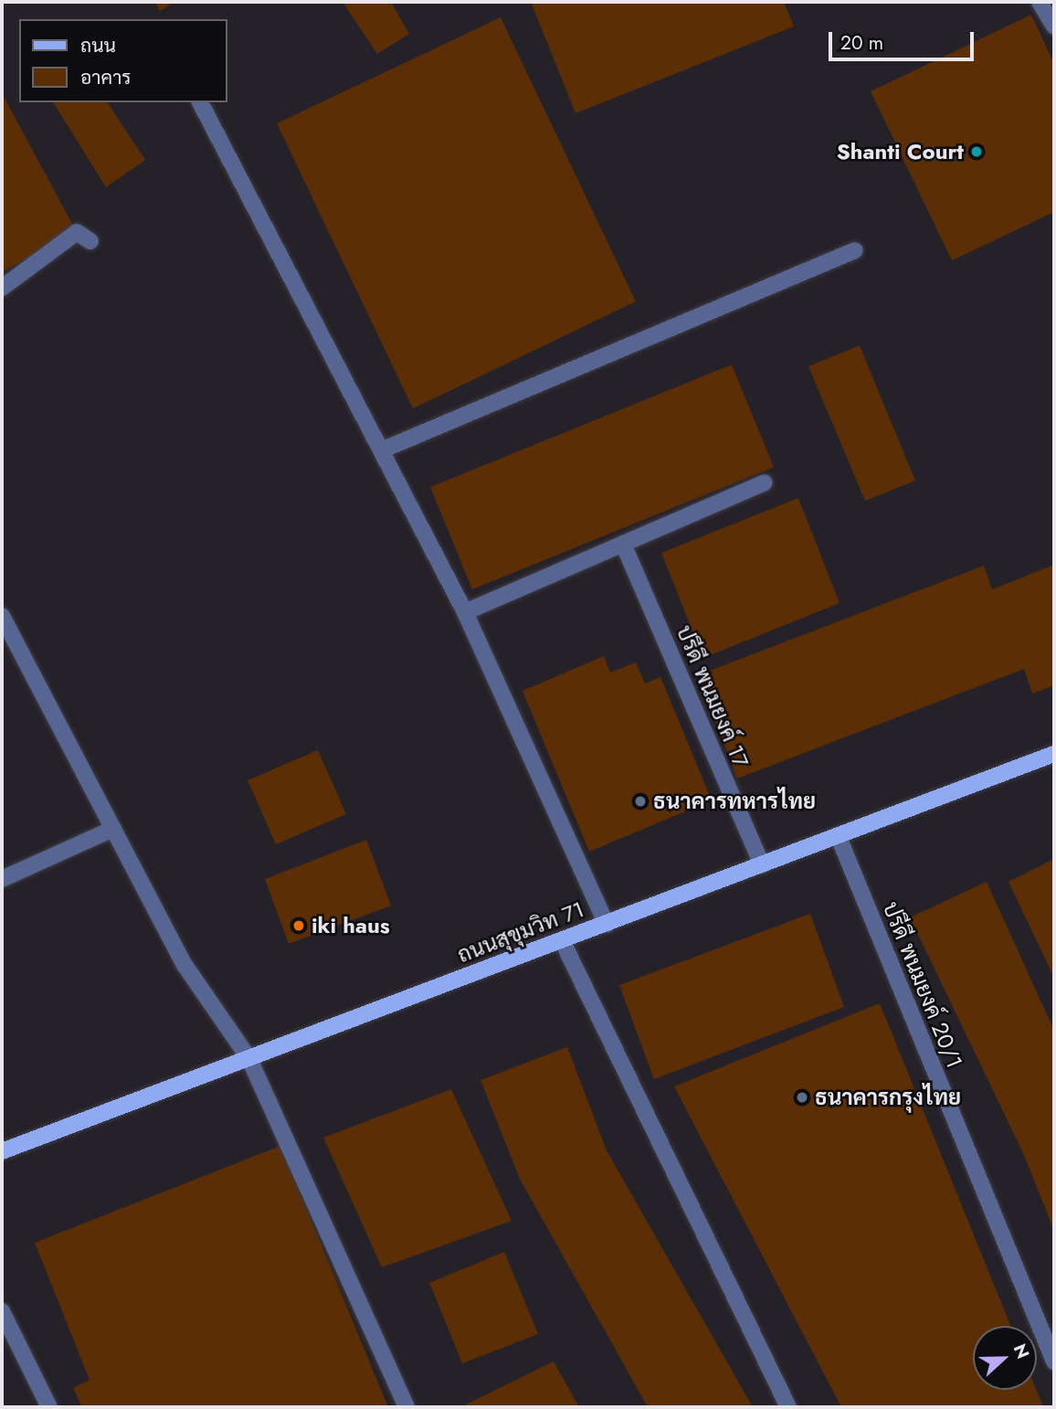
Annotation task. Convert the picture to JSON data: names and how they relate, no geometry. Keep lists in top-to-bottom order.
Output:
{
  "streets": {
    "main road": ["ถนนสุขุมวิท 71"],
    "street": ["ปรีดี พนมยงค์ 17", "ปรีดี พนมยงค์ 20/1"]
  },
  "crossings": [
    ["ปรีดี พนมยงค์ 17", "ถนนสุขุมวิท 71"],
    ["ถนนสุขุมวิท 71", "ปรีดี พนมยงค์ 20/1"]
  ],
  "places": [
    "Shanti Court",
    "ธนาคารทหารไทย",
    "iki haus",
    "ธนาคารกรุงไทย"
  ],
  "legend": ["ถนน", "อาคาร"],
  "scale_bar": "20 m",
  "north": "right"
}
